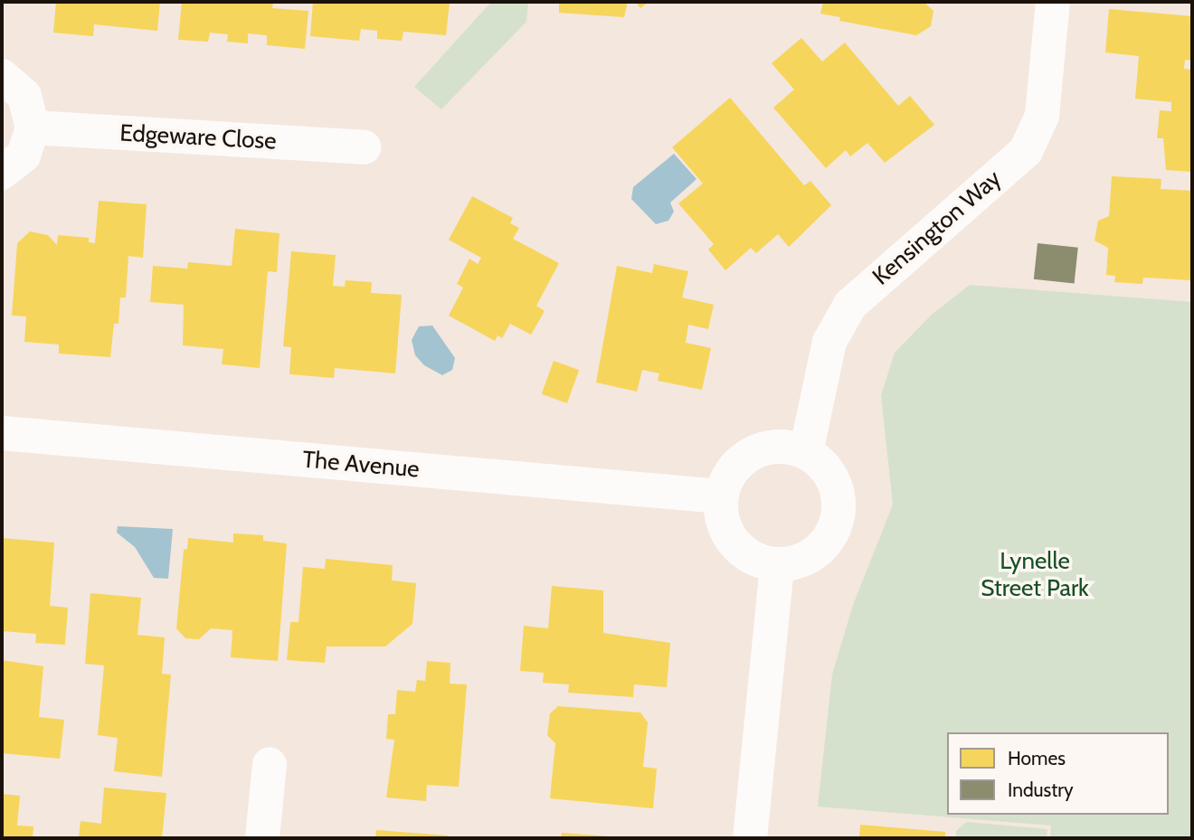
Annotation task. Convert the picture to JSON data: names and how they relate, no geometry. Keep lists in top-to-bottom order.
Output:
{
  "streets": {
    "street": ["Edgeware Close", "Kensington Way", "The Avenue"]
  },
  "crossings": [
    ["Kensington Way", "The Avenue"]
  ],
  "parks": ["Lynelle Street Park"],
  "legend": ["Homes", "Industry"]
}
